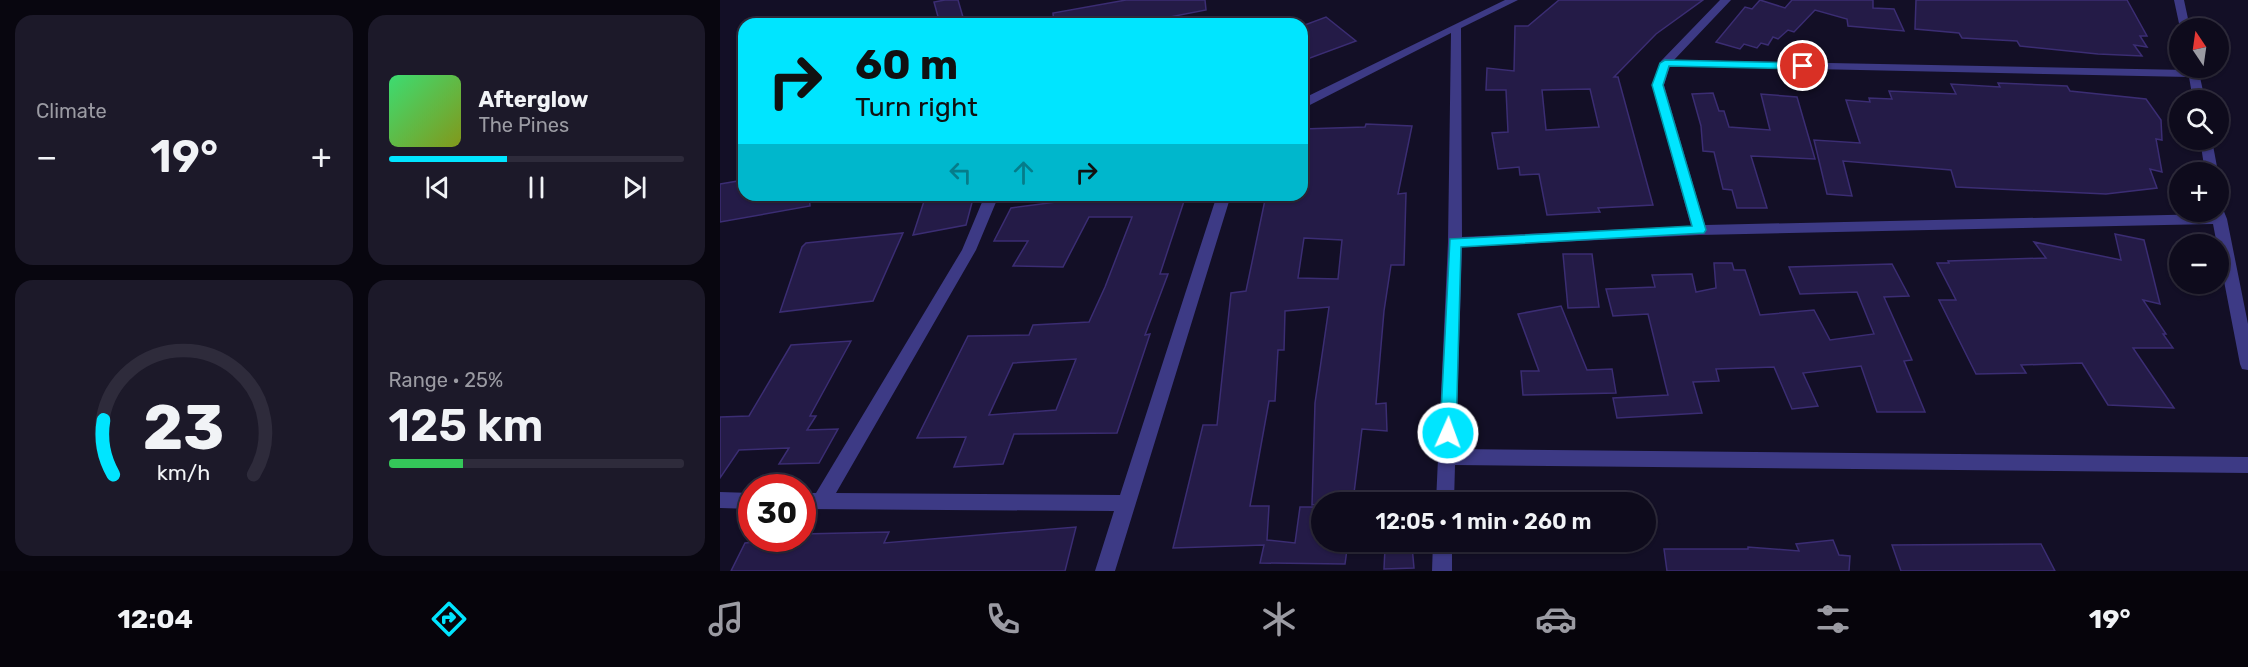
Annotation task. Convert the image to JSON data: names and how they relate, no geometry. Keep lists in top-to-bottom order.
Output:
{
  "north": "top",
  "page": {
    "tile": [
      "Climate",
      ["Range · 25%", "125 km"]
    ],
    "map_buttons": ["+", "−"],
    "turn": ["60 m", "Turn right"],
    "song": ["Afterglow", "The Pines"],
    "heat": ["−", "19°", "+"],
    "limit": "30",
    "trip": "12:05 · 1 min · 260 m",
    "tabs": ["12:04", "19°"],
    "gauge": ["23", "km/h"]
  }
}
